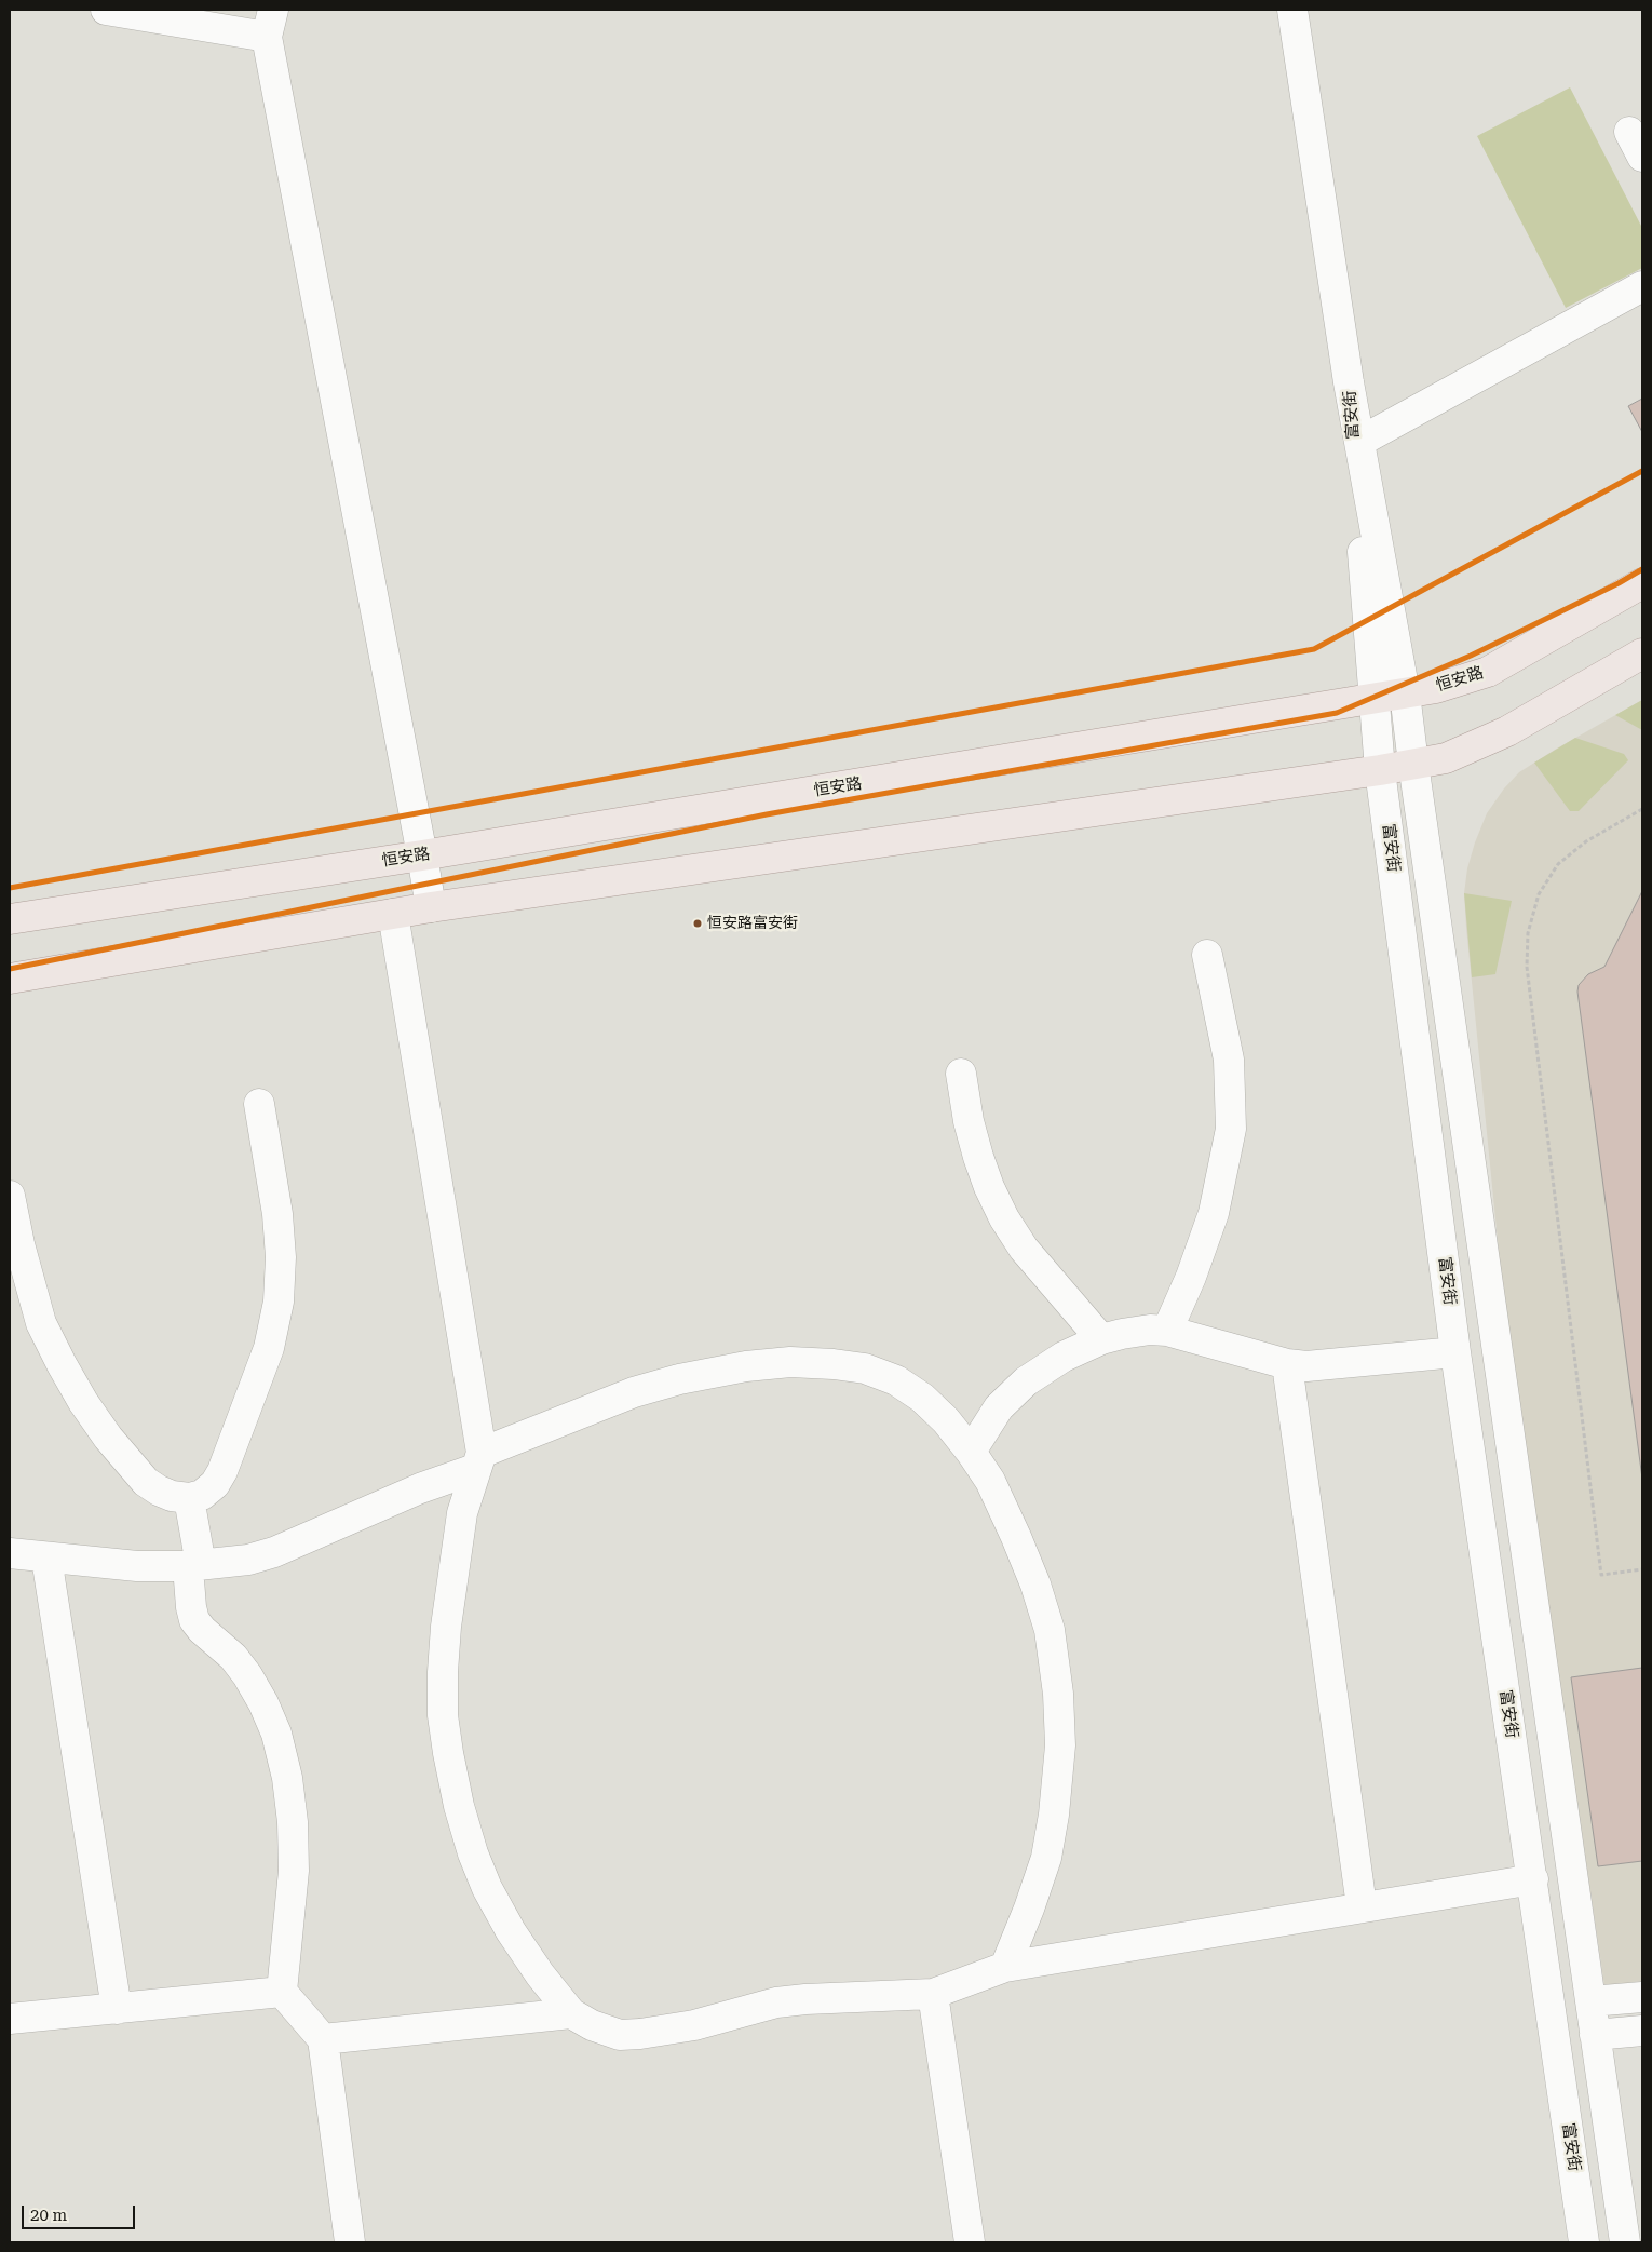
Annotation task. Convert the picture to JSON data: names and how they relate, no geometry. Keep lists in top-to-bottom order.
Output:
{
  "streets": {
    "main road": ["恒安路"],
    "street": ["富安街"]
  },
  "crossings": [
    ["富安街", "恒安路"]
  ],
  "places": ["恒安路富安街"],
  "scale_bar": "20 m"
}
